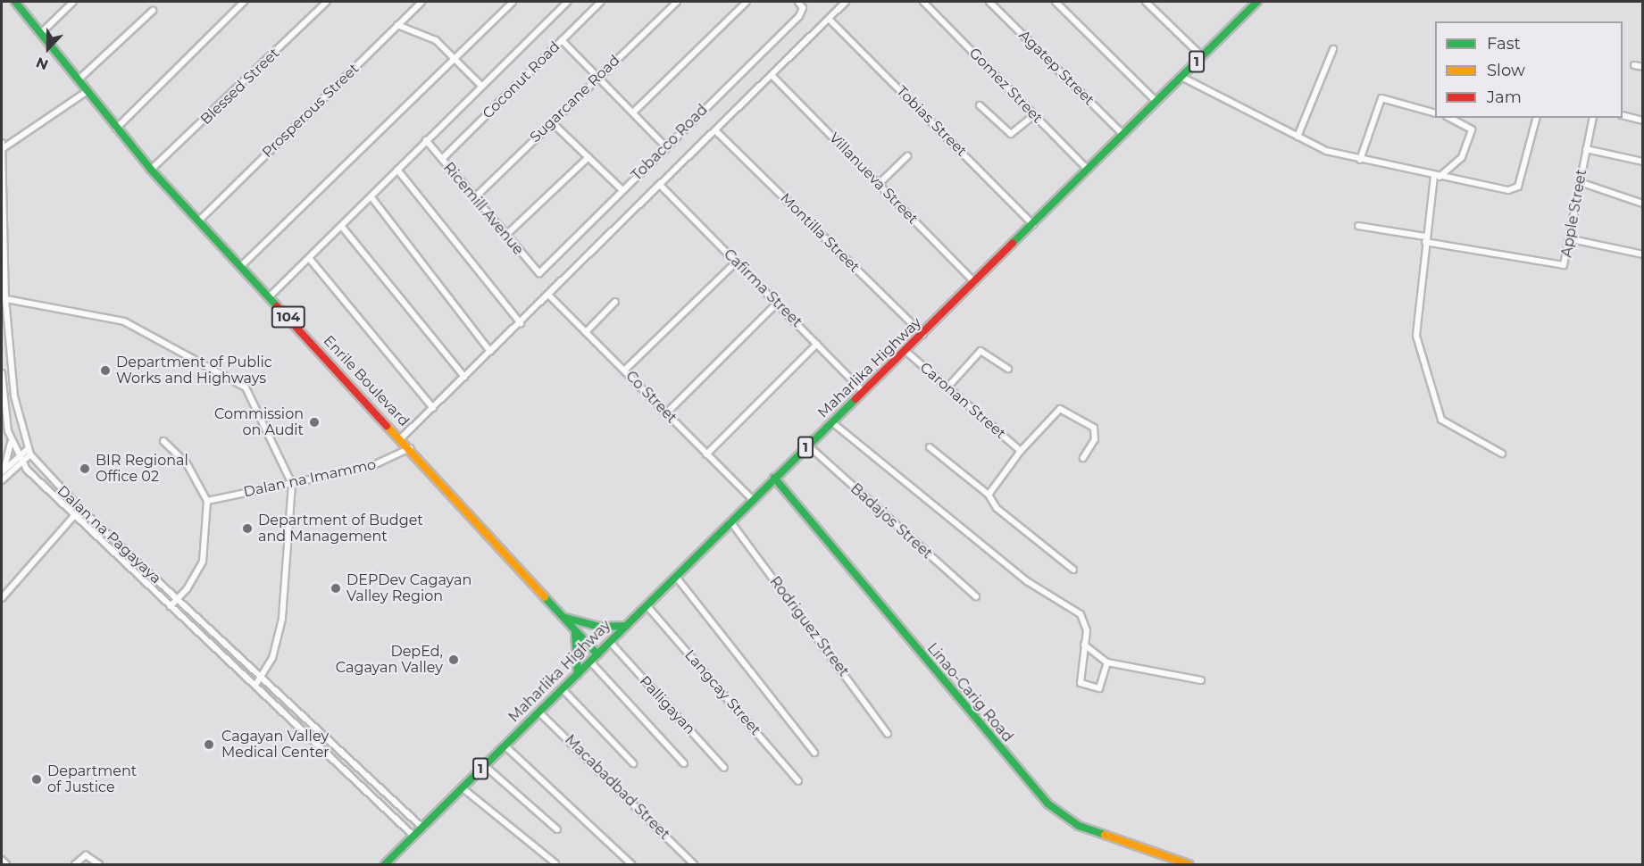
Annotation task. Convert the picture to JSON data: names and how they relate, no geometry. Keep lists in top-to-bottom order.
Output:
{
  "streets": {
    "main road": [
      "1",
      "104",
      "Maharlika Highway",
      "Enrile Boulevard",
      "Linao-Carig Road"
    ],
    "street": [
      "Agatep Street",
      "Coconut Road",
      "Gomez Street",
      "Blessed Street",
      "Sugarcane Road",
      "Prosperous Street",
      "Tobias Street",
      "Tobacco Road",
      "Villanueva Street",
      "Ricemill Avenue",
      "Apple Street",
      "Montilla Street",
      "Cafirma Street",
      "Co Street",
      "Caronan Street",
      "Dalan na Imammo",
      "Badajos Street",
      "Dalan na Pagayaya",
      "Rodriguez Street",
      "Langcay Street",
      "Palligayan",
      "Macabadbad Street"
    ]
  },
  "crossings": [
    ["Agatep Street", "Maharlika Highway"],
    ["Coconut Road", "Ricemill Avenue"],
    ["Gomez Street", "Maharlika Highway"],
    ["Blessed Street", "Enrile Boulevard"],
    ["Sugarcane Road", "Ricemill Avenue"],
    ["Prosperous Street", "Enrile Boulevard"],
    ["Tobias Street", "Maharlika Highway"],
    ["Tobacco Road", "Ricemill Avenue"],
    ["Villanueva Street", "Maharlika Highway"],
    ["Montilla Street", "Maharlika Highway"],
    ["Cafirma Street", "Maharlika Highway"],
    ["Maharlika Highway", "Enrile Boulevard"],
    ["Maharlika Highway", "Co Street"],
    ["Maharlika Highway", "Caronan Street"],
    ["Maharlika Highway", "Badajos Street"],
    ["Maharlika Highway", "Dalan na Pagayaya"],
    ["Maharlika Highway", "Rodriguez Street"],
    ["Maharlika Highway", "Langcay Street"],
    ["Maharlika Highway", "Linao-Carig Road"],
    ["Maharlika Highway", "Palligayan"],
    ["Maharlika Highway", "Macabadbad Street"],
    ["Enrile Boulevard", "Dalan na Imammo"]
  ],
  "places": [
    "Department of Public Works and Highways",
    "Commission on Audit",
    "BIR Regional Office 02",
    "Department of Budget and Management",
    "DEPDev Cagayan Valley Region",
    "DepEd, Cagayan Valley",
    "Cagayan Valley Medical Center",
    "Department of Justice"
  ],
  "legend": ["Fast", "Slow", "Jam"],
  "north": "bottom"
}
